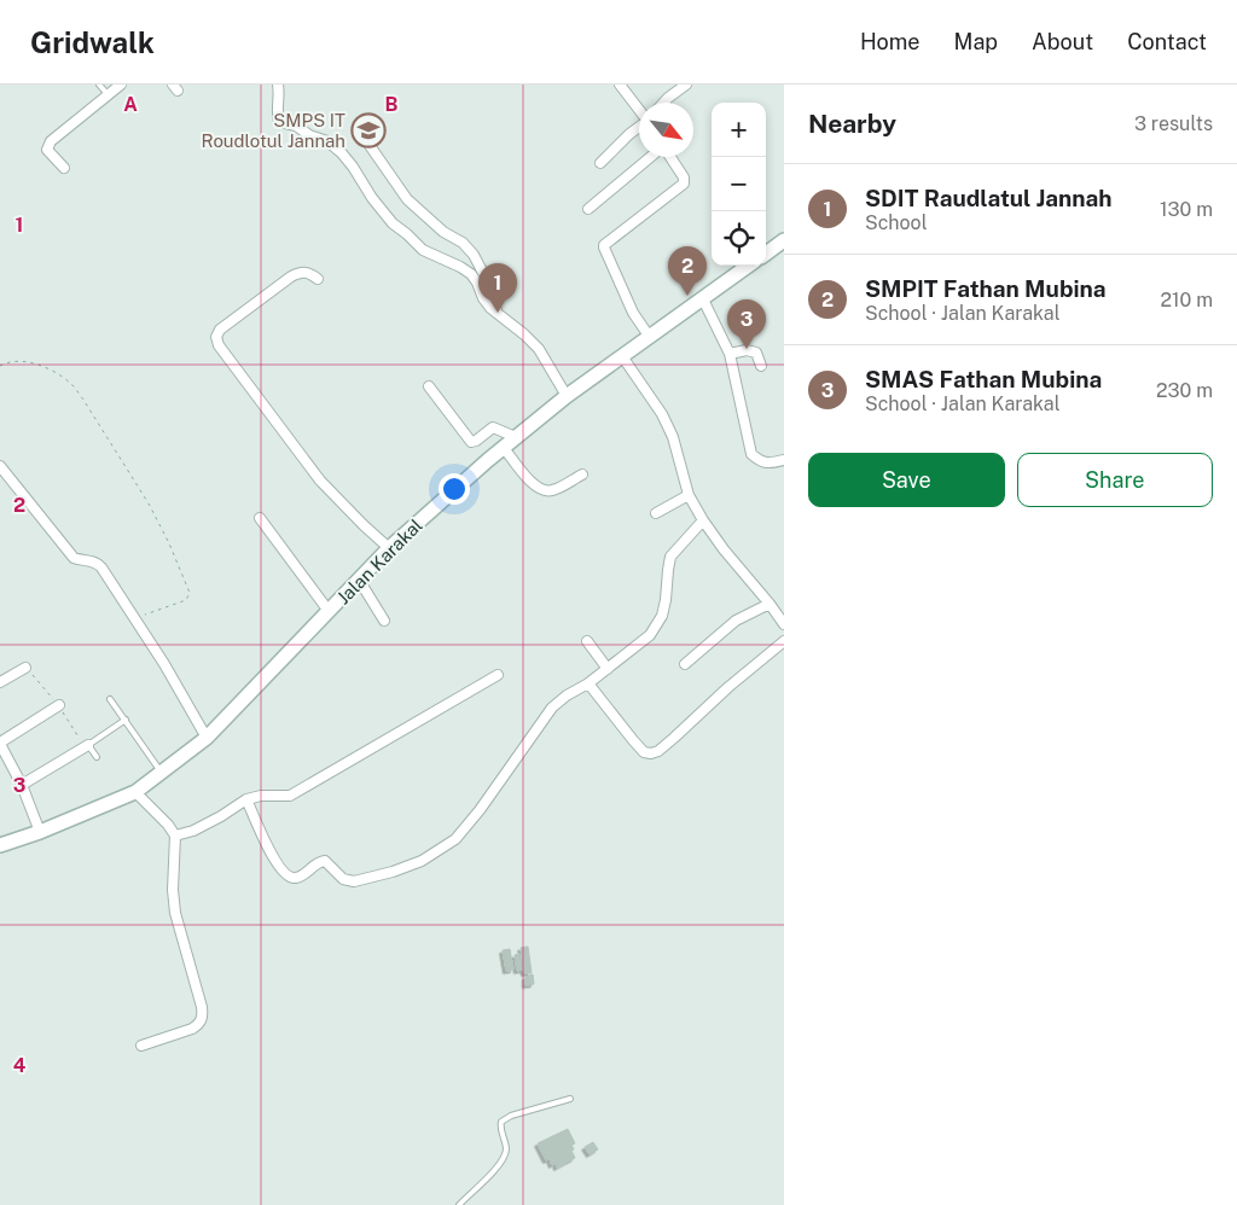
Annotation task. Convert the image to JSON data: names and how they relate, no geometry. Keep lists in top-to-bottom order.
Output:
{
  "streets": {
    "main road": ["Jalan Karakal"]
  },
  "places": {
    "school or university": ["SMPS IT Roudlotul Jannah"]
  },
  "north": "bottom right",
  "page": {
    "header": "Gridwalk",
    "nav": [
      "Home",
      "Map",
      "About",
      "Contact"
    ],
    "heading": ["Nearby", "3 results"],
    "map_buttons": ["+", "−"],
    "list": [
      {
        "mark": "1",
        "name": "SDIT Raudlatul Jannah",
        "note": "School",
        "value": "130 m"
      },
      {
        "mark": "2",
        "name": "SMPIT Fathan Mubina",
        "note": "School · Jalan Karakal",
        "value": "210 m"
      },
      {
        "mark": "3",
        "name": "SMAS Fathan Mubina",
        "note": "School · Jalan Karakal",
        "value": "230 m"
      }
    ],
    "pins": ["2", "1", "3"],
    "buttons": ["Save", "Share"]
  },
  "grid": {
    "columns": ["A", "B"],
    "rows": [
      "1",
      "2",
      "3",
      "4"
    ]
  }
}
